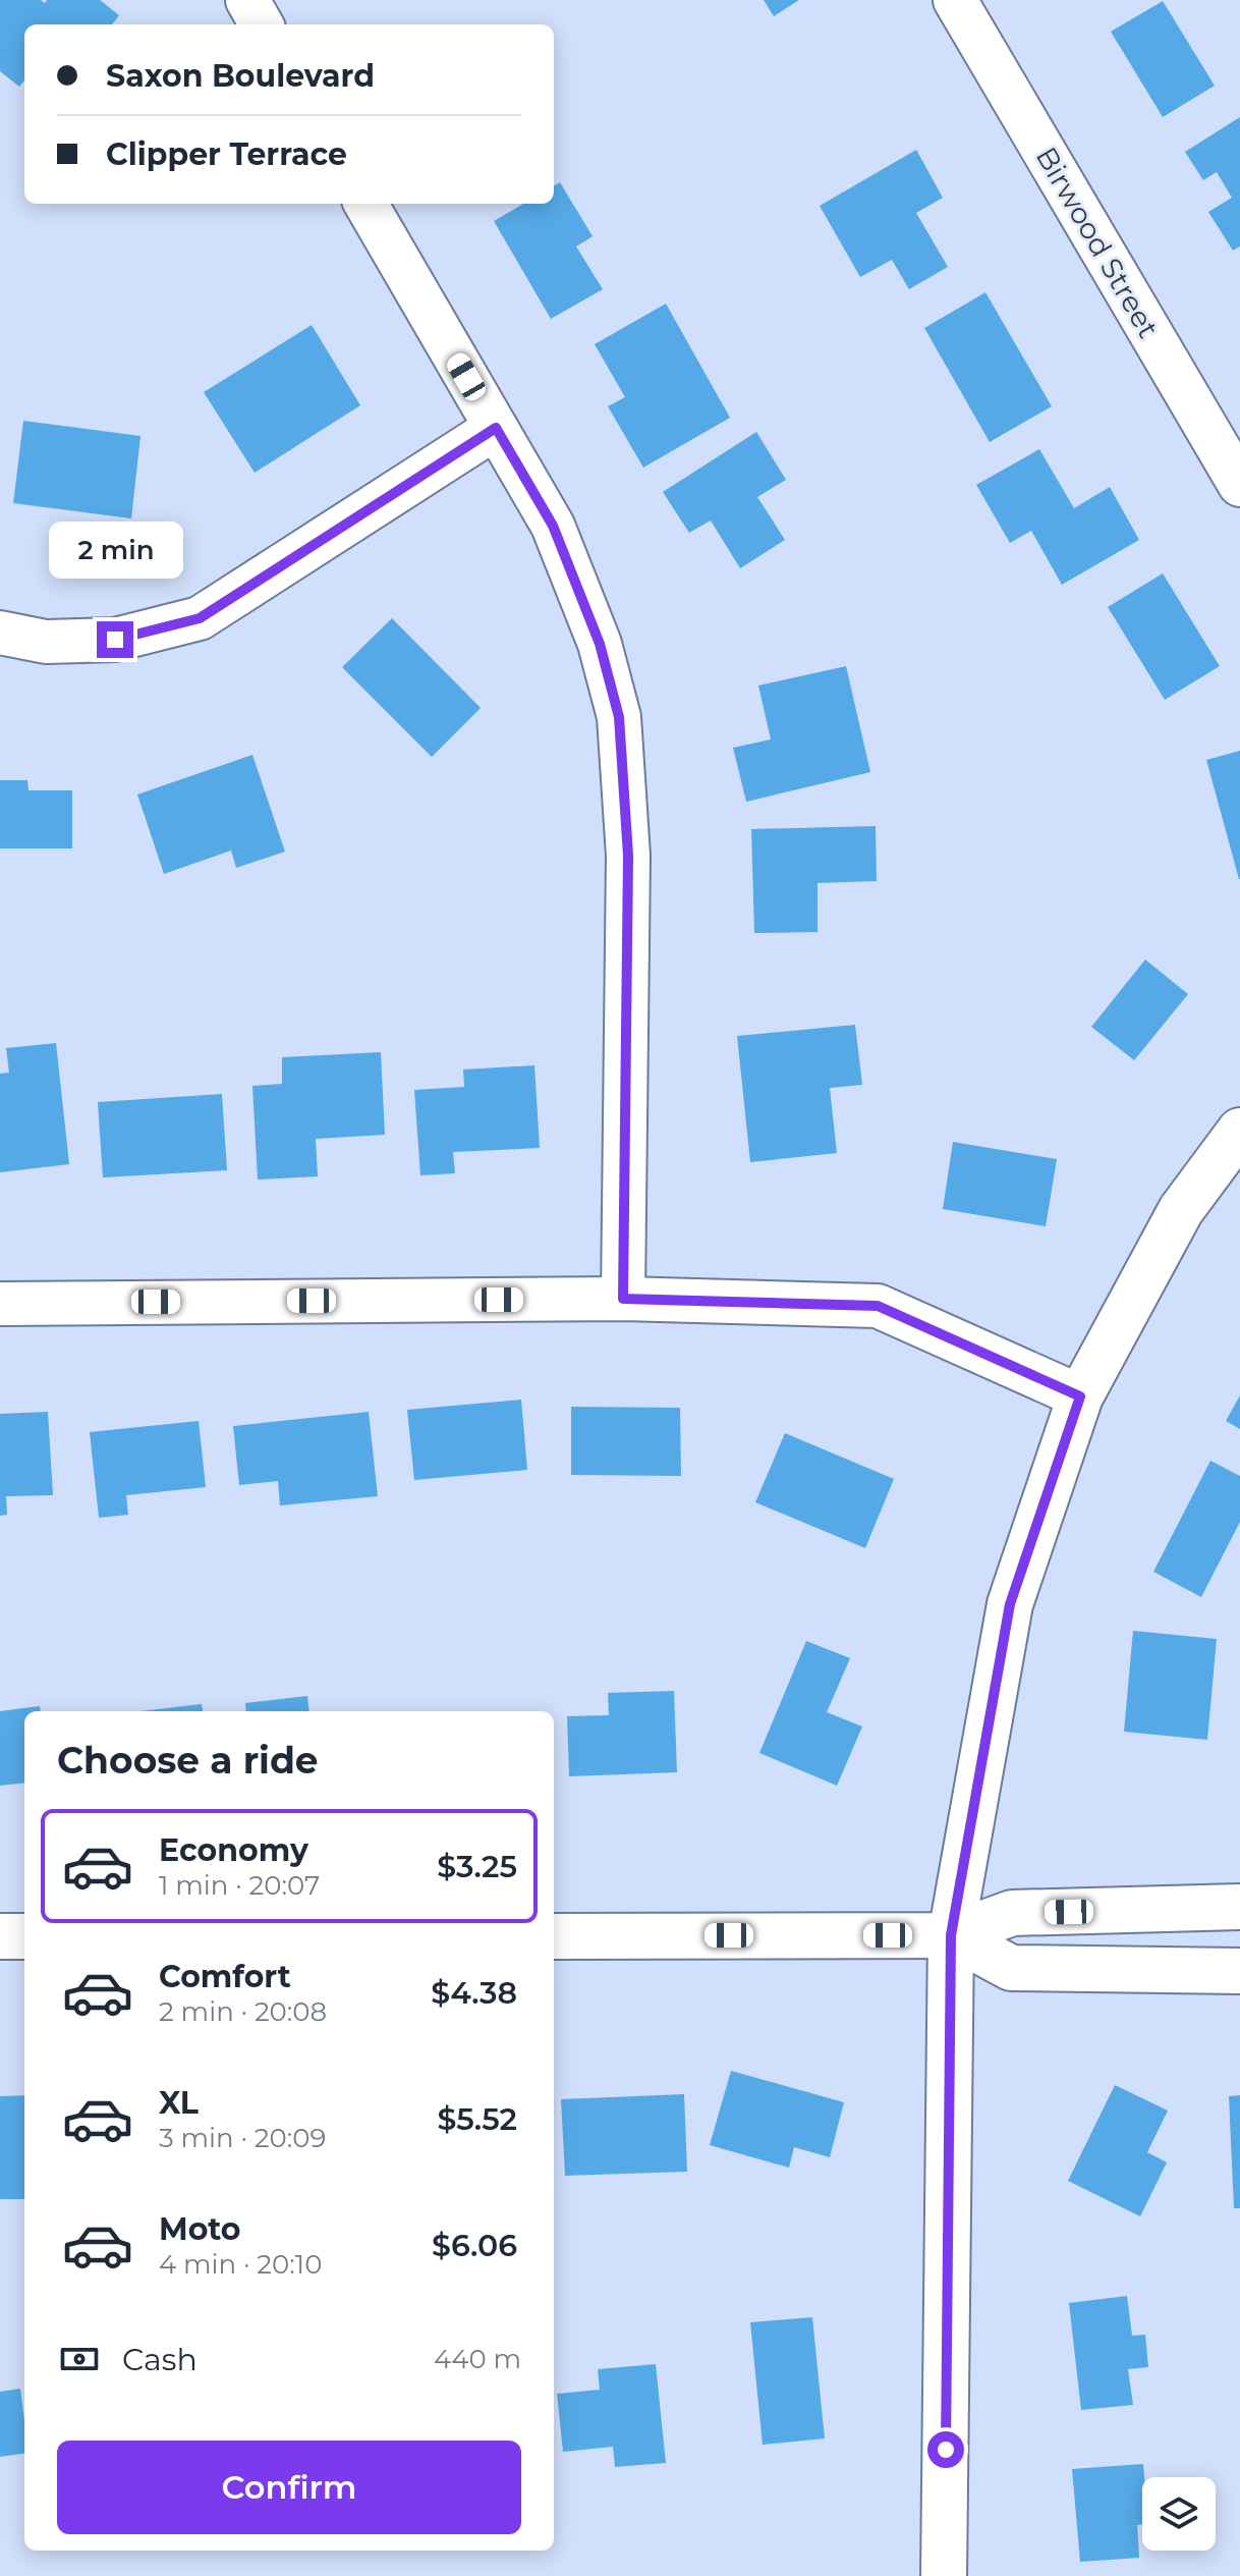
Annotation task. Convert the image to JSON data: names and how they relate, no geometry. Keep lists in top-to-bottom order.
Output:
{
  "streets": {
    "street": ["Birwood Street"]
  },
  "page": {
    "banner": ["Saxon Boulevard", "Clipper Terrace"],
    "bubble": "2 min",
    "heading": "Choose a ride",
    "list": [
      {
        "name": "Economy",
        "note": "1 min · 20:07",
        "value": "$3.25"
      },
      {
        "name": "Comfort",
        "note": "2 min · 20:08",
        "value": "$4.38"
      },
      {
        "name": "XL",
        "note": "3 min · 20:09",
        "value": "$5.52"
      },
      {
        "name": "Moto",
        "note": "4 min · 20:10",
        "value": "$6.06"
      }
    ],
    "pay": ["Cash", "440 m"],
    "buttons": "Confirm"
  }
}
